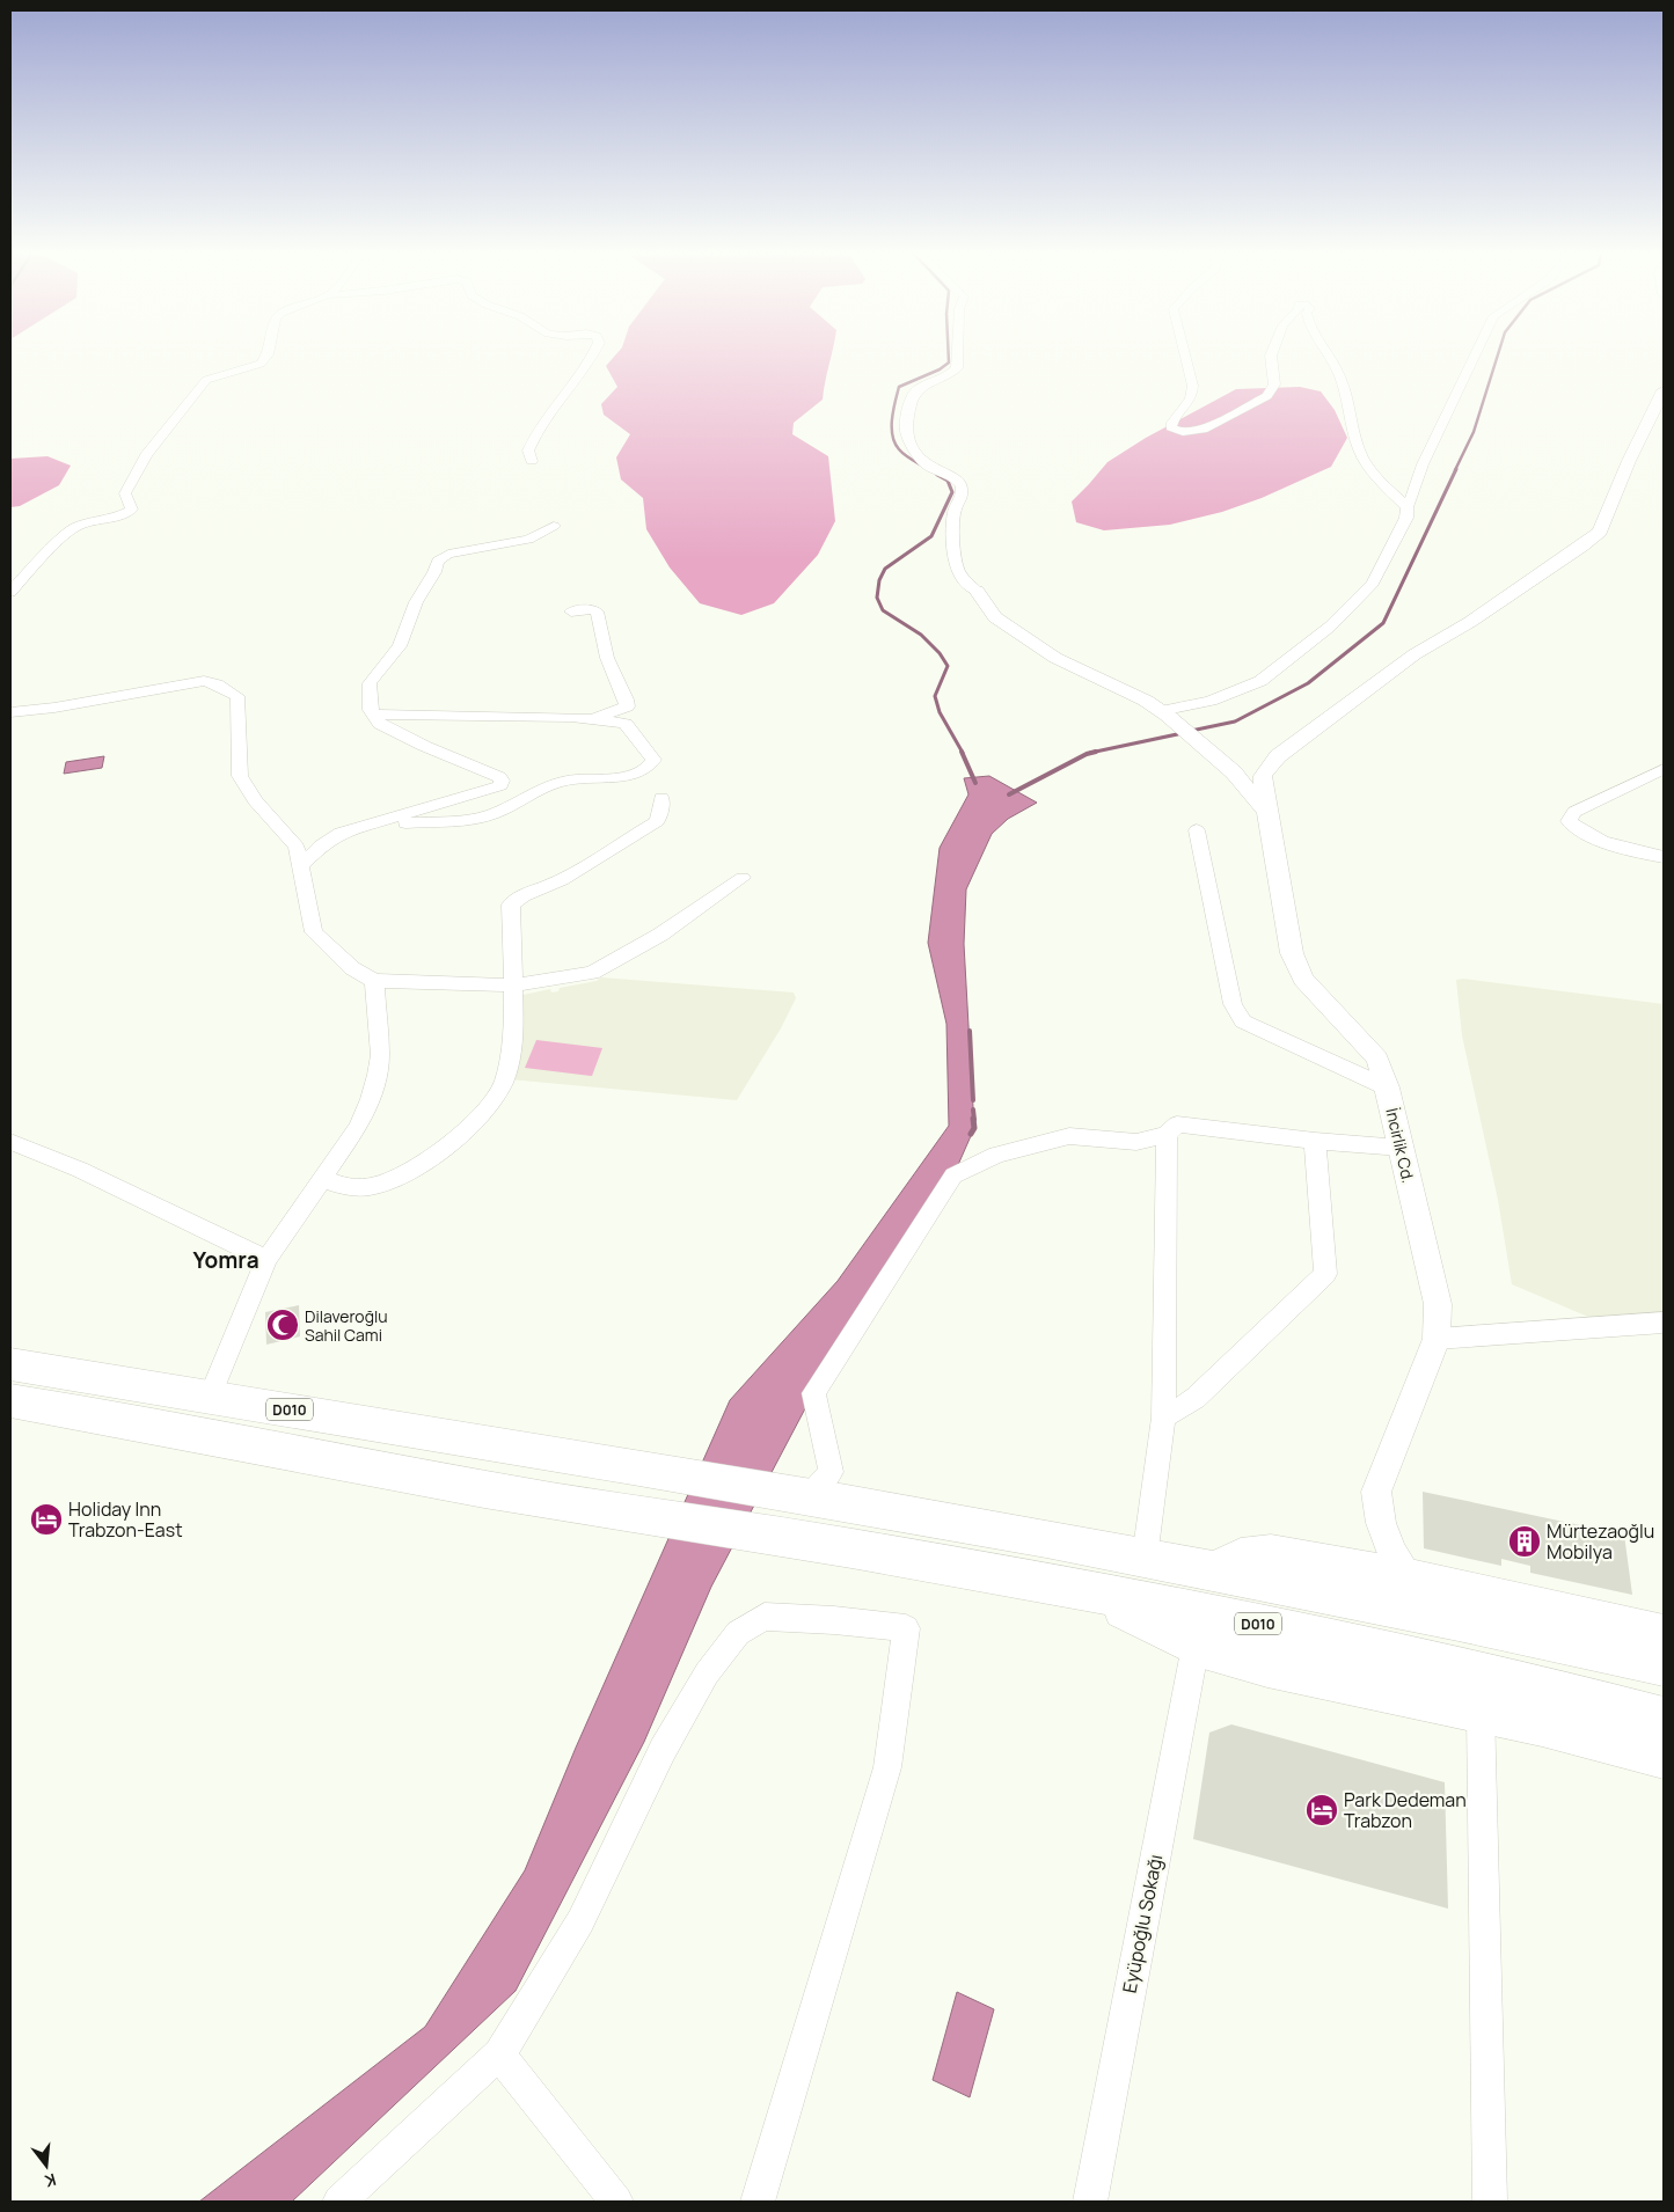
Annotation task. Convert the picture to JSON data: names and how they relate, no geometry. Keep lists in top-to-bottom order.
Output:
{
  "streets": {
    "highway": ["D010"],
    "street": ["İncirlik Cd.", "Eyüpoğlu Sokağı"]
  },
  "districts": ["Yomra"],
  "places": {
    "mosque": ["Dilaveroğlu Sahil Cami"],
    "hotel": ["Holiday Inn Trabzon-East", "Park Dedeman Trabzon"],
    "building": ["Mürtezaoğlu Mobilya"]
  },
  "north": "bottom"
}
